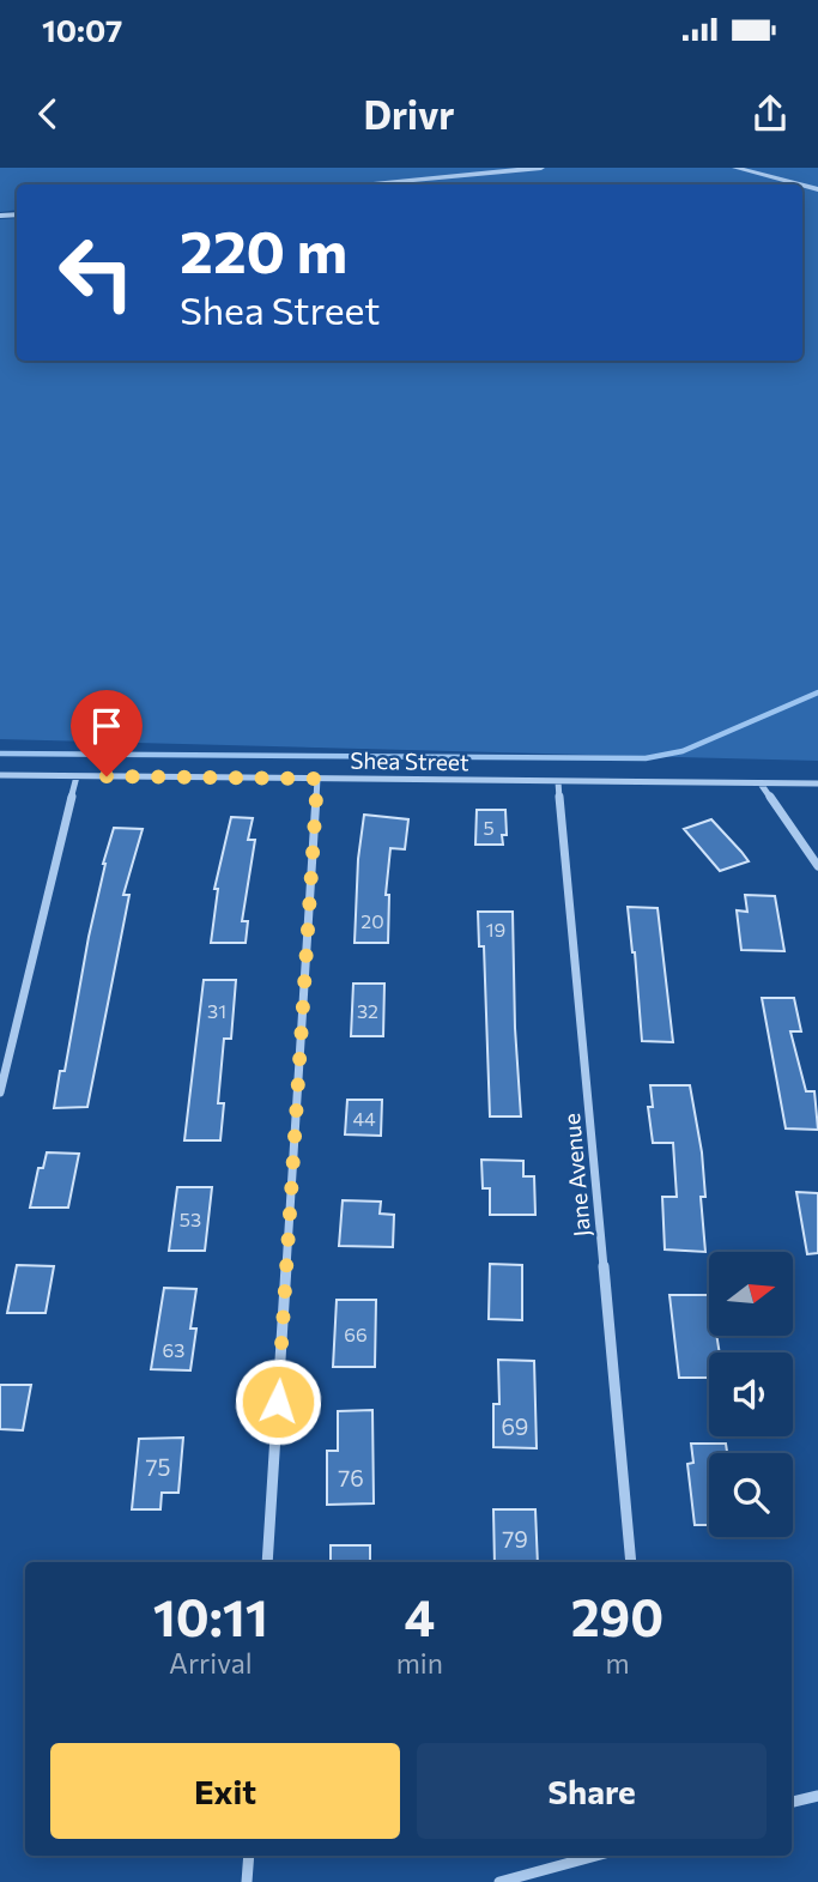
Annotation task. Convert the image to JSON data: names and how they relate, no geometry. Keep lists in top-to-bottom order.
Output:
{
  "streets": {
    "street": ["Shea Street", "Jane Avenue"]
  },
  "crossings": [
    ["Shea Street", "Jane Avenue"]
  ],
  "house_numbers": [
    "5",
    "20",
    "19",
    "31",
    "32",
    "44",
    "53",
    "66",
    "63",
    "69",
    "75",
    "76",
    "79"
  ],
  "north": "right",
  "page": {
    "status": "10:07",
    "header": "Drivr",
    "turn": ["220 m", "Shea Street"],
    "eta": [
      "10:11",
      "Arrival",
      "4",
      "min",
      "290",
      "m"
    ],
    "buttons": ["Exit", "Share"]
  }
}
